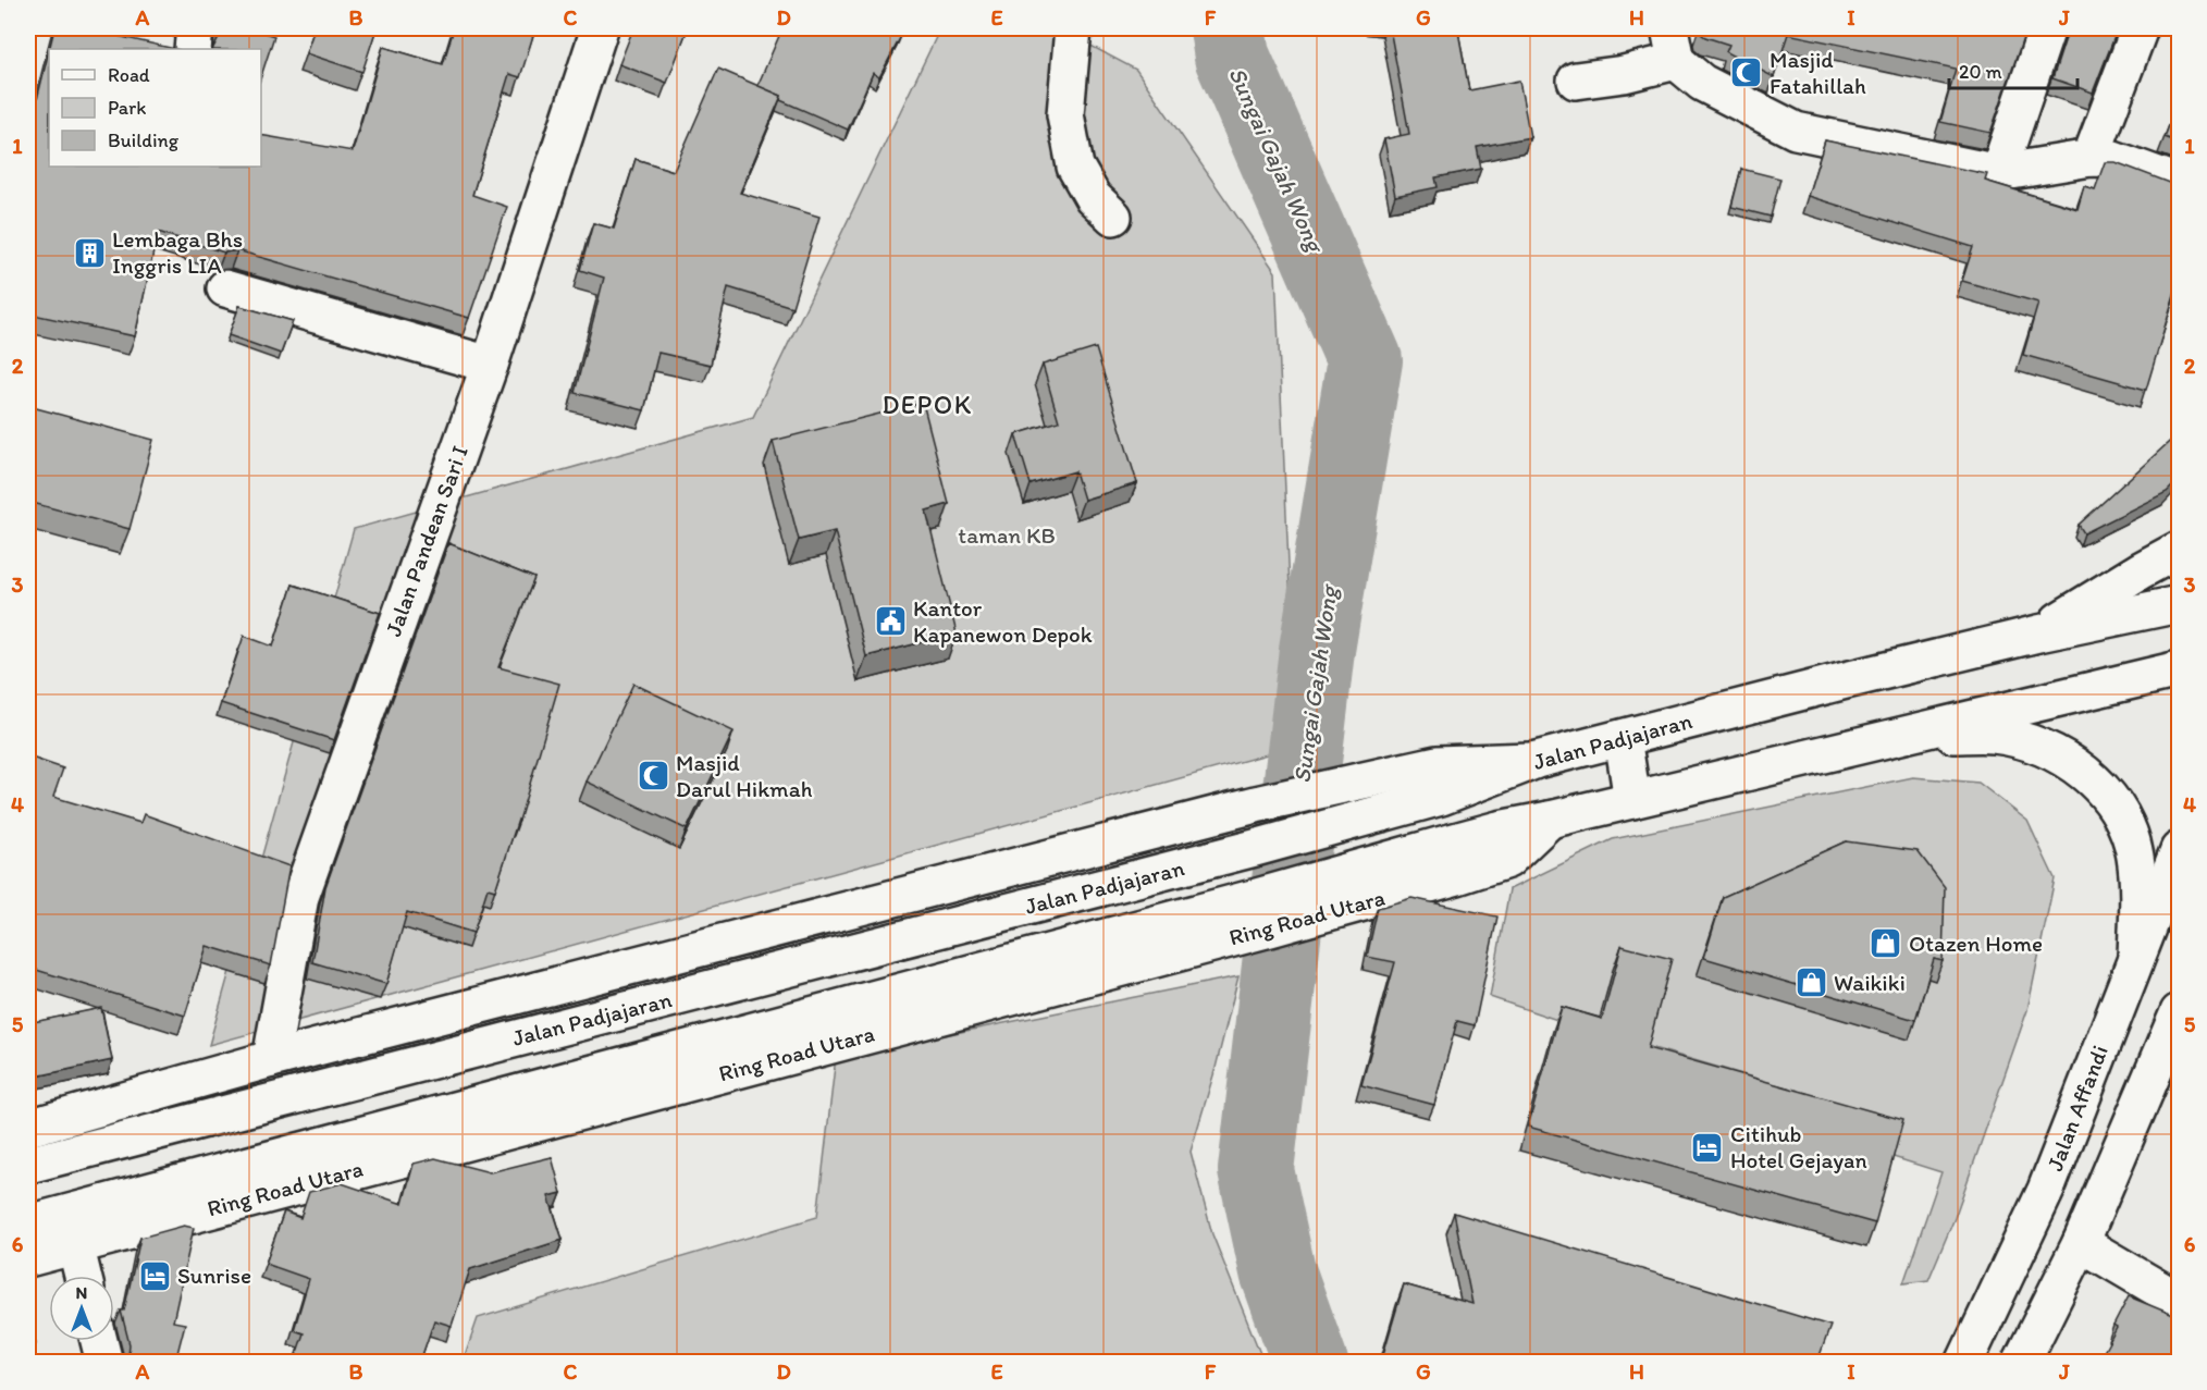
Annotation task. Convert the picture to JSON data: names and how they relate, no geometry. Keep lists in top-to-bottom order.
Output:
{
  "streets": {
    "main road": [
      "Jalan Pandean Sari I",
      "Jalan Padjajaran",
      "Ring Road Utara",
      "Jalan Affandi"
    ]
  },
  "crossings": [
    ["Jalan Padjajaran", "Ring Road Utara"]
  ],
  "districts": ["DEPOK"],
  "water": ["Sungai Gajah Wong"],
  "parks": ["taman KB"],
  "places": {
    "mosque": ["Masjid Fatahillah", "Masjid Darul Hikmah"],
    "building": ["Lembaga Bhs Inggris LIA"],
    "public building": ["Kantor Kapanewon Depok"],
    "shop": ["Otazen Home", "Waikiki"],
    "hotel": ["Citihub Hotel Gejayan", "Sunrise"]
  },
  "legend": ["Road", "Park", "Building"],
  "scale_bar": "20 m",
  "north": "top",
  "grid": {
    "columns": [
      "A",
      "B",
      "C",
      "D",
      "E",
      "F",
      "G",
      "H",
      "I",
      "J"
    ],
    "rows": [
      "1",
      "2",
      "3",
      "4",
      "5",
      "6"
    ]
  }
}
